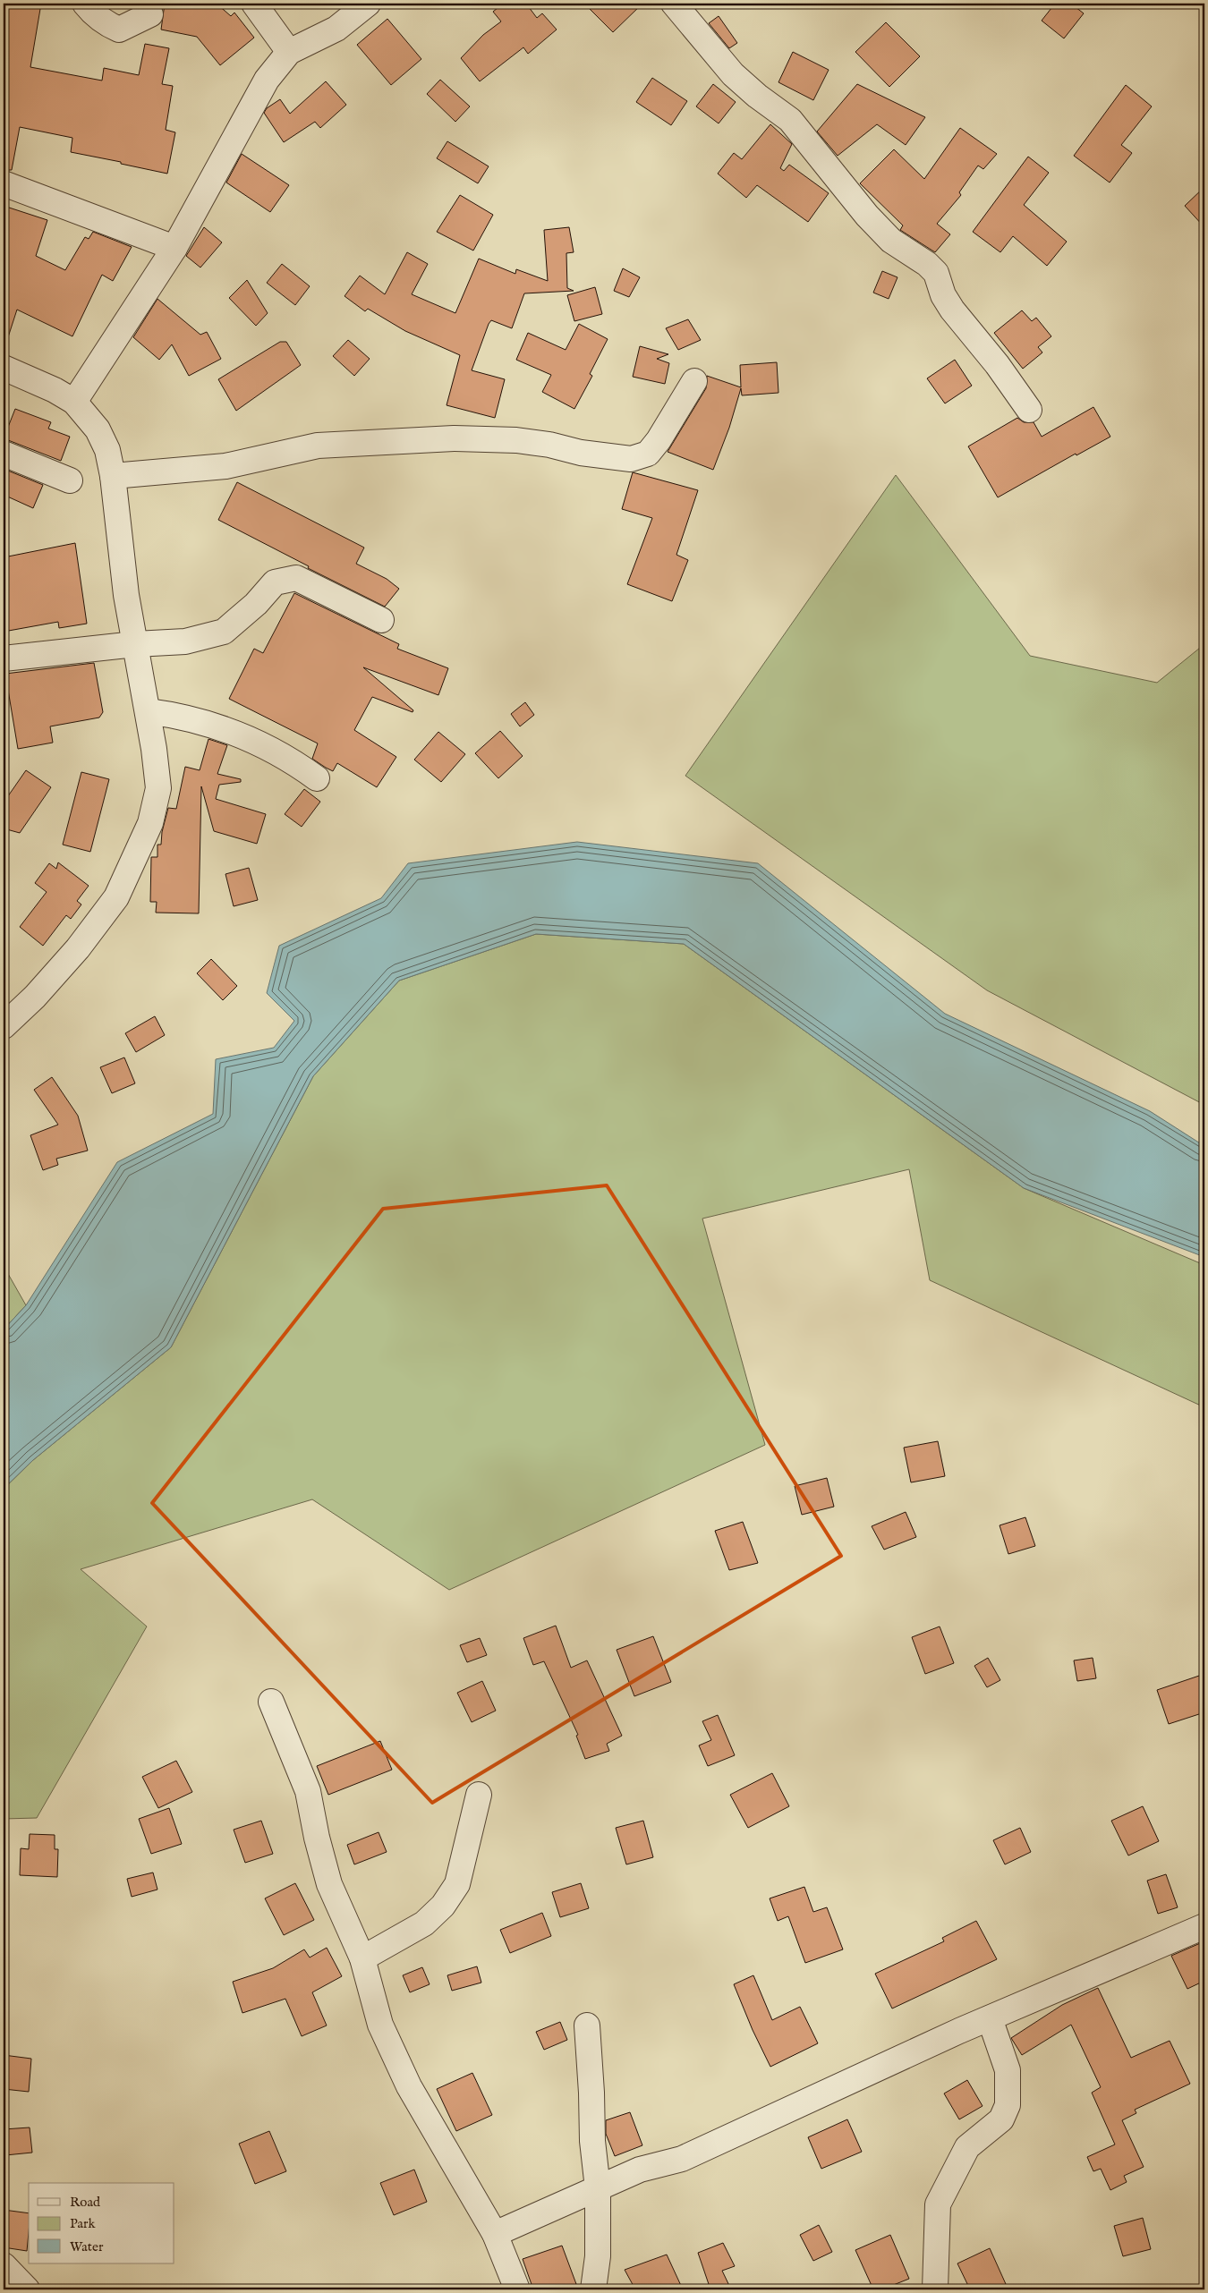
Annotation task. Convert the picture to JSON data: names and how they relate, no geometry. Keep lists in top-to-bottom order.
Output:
{
  "legend": ["Road", "Park", "Water"]
}
